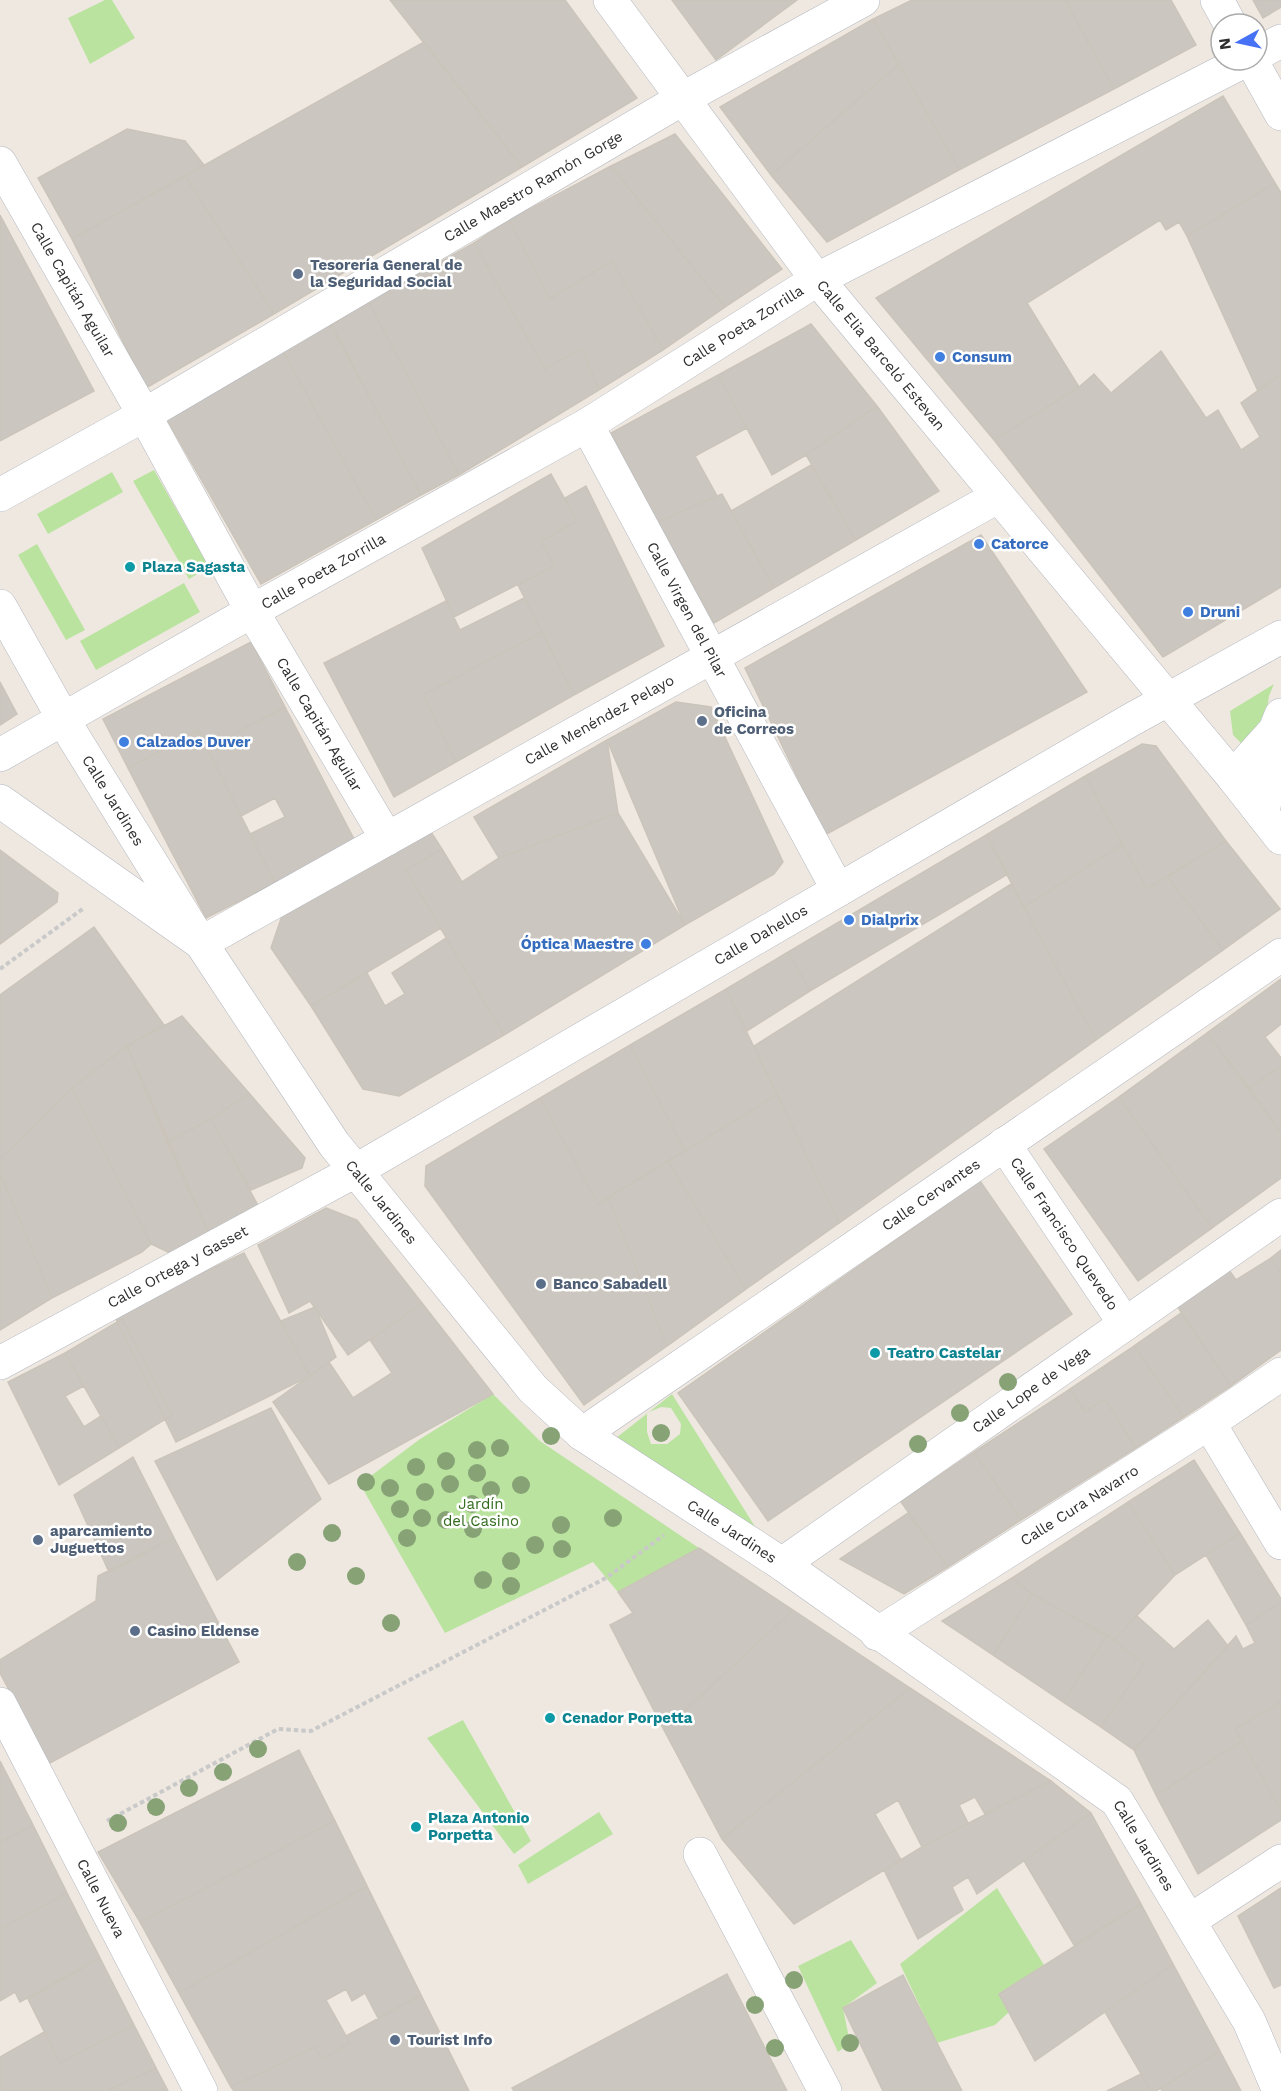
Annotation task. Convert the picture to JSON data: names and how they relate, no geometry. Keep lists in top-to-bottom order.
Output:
{
  "streets": {
    "street": [
      "Calle Maestro Ramón Gorge",
      "Calle Capitán Aguilar",
      "Calle Poeta Zorrilla",
      "Calle Elia Barceló Estevan",
      "Calle Virgen del Pilar",
      "Calle Menéndez Pelayo",
      "Calle Jardines",
      "Calle Dahellos",
      "Calle Cervantes",
      "Calle Francisco Quevedo",
      "Calle Ortega y Gasset",
      "Calle Lope de Vega",
      "Calle Cura Navarro",
      "Calle Nueva"
    ]
  },
  "crossings": [
    ["Calle Maestro Ramón Gorge", "Calle Capitán Aguilar"],
    ["Calle Maestro Ramón Gorge", "Calle Elia Barceló Estevan"],
    ["Calle Capitán Aguilar", "Calle Poeta Zorrilla"],
    ["Calle Capitán Aguilar", "Calle Menéndez Pelayo"],
    ["Calle Poeta Zorrilla", "Calle Elia Barceló Estevan"],
    ["Calle Poeta Zorrilla", "Calle Virgen del Pilar"],
    ["Calle Elia Barceló Estevan", "Calle Menéndez Pelayo"],
    ["Calle Elia Barceló Estevan", "Calle Dahellos"],
    ["Calle Virgen del Pilar", "Calle Menéndez Pelayo"],
    ["Calle Virgen del Pilar", "Calle Dahellos"],
    ["Calle Menéndez Pelayo", "Calle Jardines"],
    ["Calle Jardines", "Calle Dahellos"],
    ["Calle Jardines", "Calle Cervantes"],
    ["Calle Jardines", "Calle Ortega y Gasset"],
    ["Calle Jardines", "Calle Lope de Vega"],
    ["Calle Jardines", "Calle Cura Navarro"],
    ["Calle Dahellos", "Calle Ortega y Gasset"],
    ["Calle Cervantes", "Calle Francisco Quevedo"],
    ["Calle Francisco Quevedo", "Calle Lope de Vega"]
  ],
  "parks": ["Jardín del Casino"],
  "places": [
    "Tesorería General de la Seguridad Social",
    "Consum",
    "Catorce",
    "Plaza Sagasta",
    "Druni",
    "Oficina de Correos",
    "Calzados Duver",
    "Dialprix",
    "Óptica Maestre",
    "Banco Sabadell",
    "Teatro Castelar",
    "aparcamiento Juguettos",
    "Casino Eldense",
    "Cenador Porpetta",
    "Plaza Antonio Porpetta",
    "Tourist Info"
  ],
  "north": "left"
}
